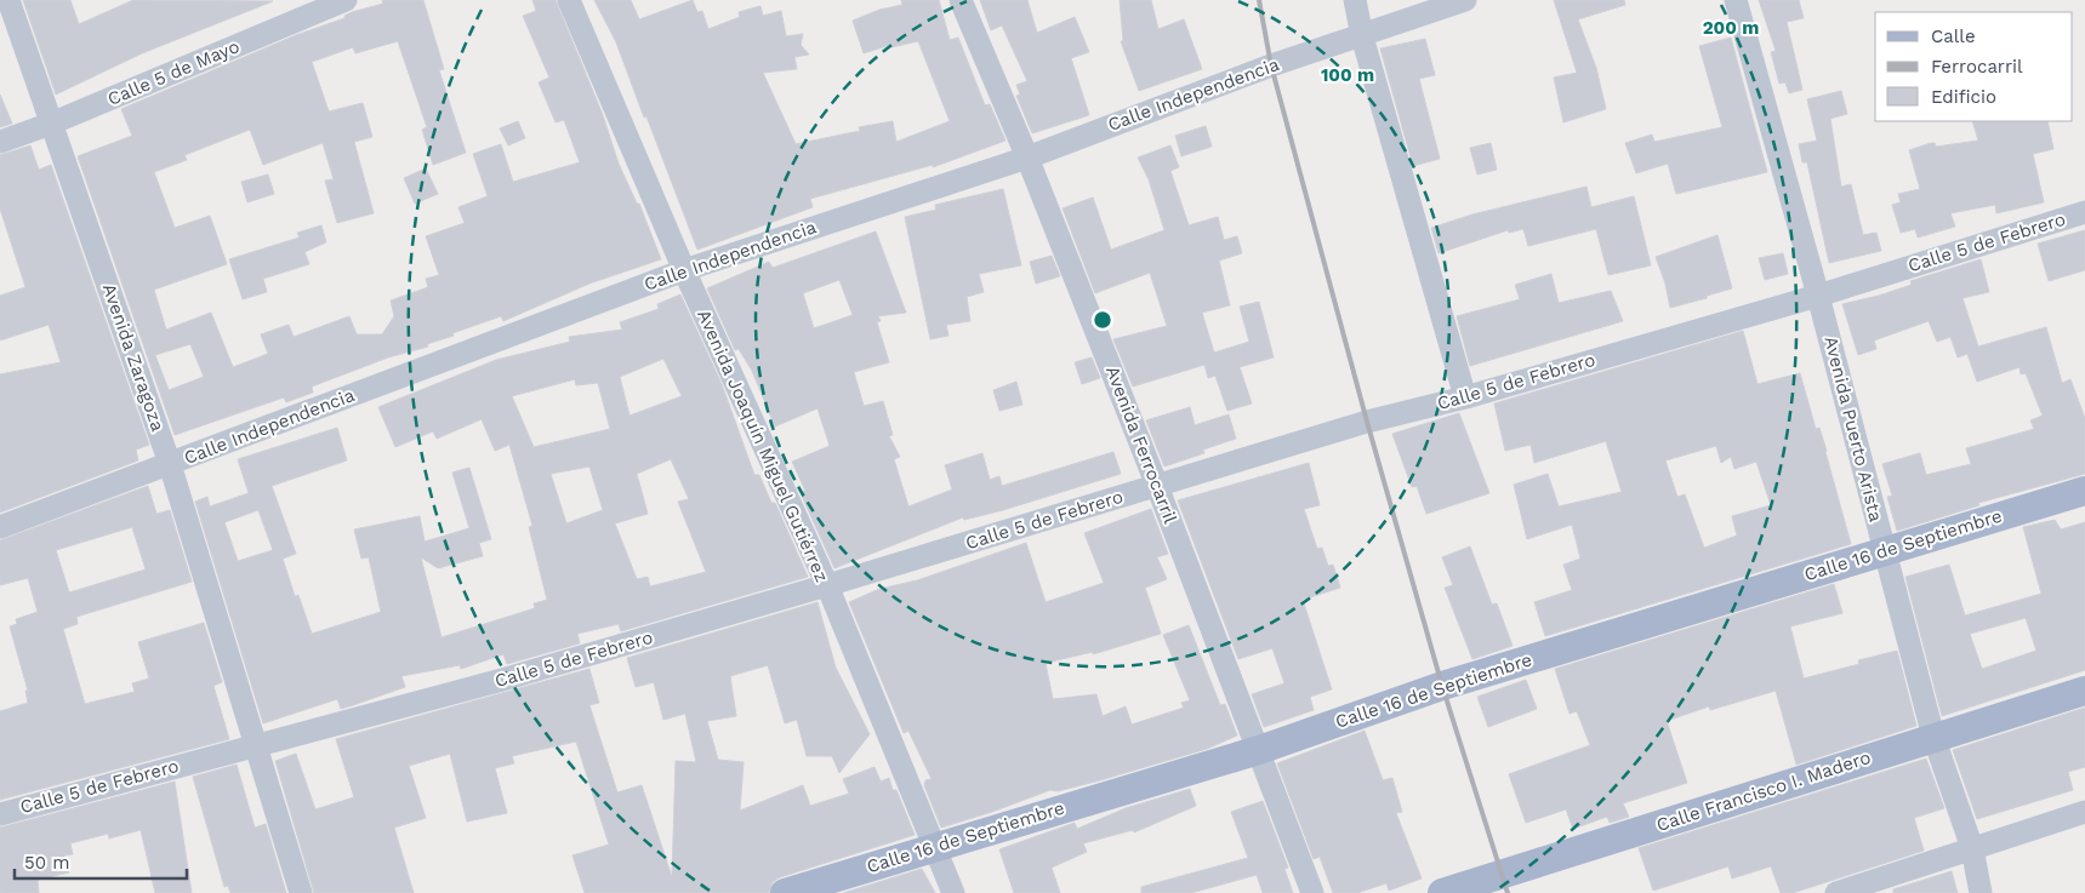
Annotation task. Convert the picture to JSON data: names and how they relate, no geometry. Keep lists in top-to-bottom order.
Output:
{
  "streets": {
    "main road": ["Calle 16 de Septiembre", "Calle Francisco I. Madero"],
    "street": [
      "Calle 5 de Mayo",
      "Calle Independencia",
      "Calle 5 de Febrero",
      "Avenida Zaragoza",
      "Avenida Puerto Arista",
      "Avenida Ferrocarril",
      "Avenida Joaquín Miguel Gutiérrez"
    ]
  },
  "crossings": [
    ["Calle 5 de Mayo", "Avenida Zaragoza"],
    ["Calle Independencia", "Avenida Zaragoza"],
    ["Calle Independencia", "Avenida Ferrocarril"],
    ["Calle Independencia", "Avenida Joaquín Miguel Gutiérrez"],
    ["Calle 5 de Febrero", "Avenida Zaragoza"],
    ["Calle 5 de Febrero", "Avenida Puerto Arista"],
    ["Calle 5 de Febrero", "Avenida Ferrocarril"],
    ["Calle 5 de Febrero", "Avenida Joaquín Miguel Gutiérrez"],
    ["Avenida Puerto Arista", "Calle 16 de Septiembre"],
    ["Avenida Puerto Arista", "Calle Francisco I. Madero"],
    ["Avenida Ferrocarril", "Calle 16 de Septiembre"],
    ["Avenida Joaquín Miguel Gutiérrez", "Calle 16 de Septiembre"]
  ],
  "legend": ["Calle", "Ferrocarril", "Edificio"],
  "scale_bar": "50 m",
  "rings": ["200 m", "100 m"]
}
